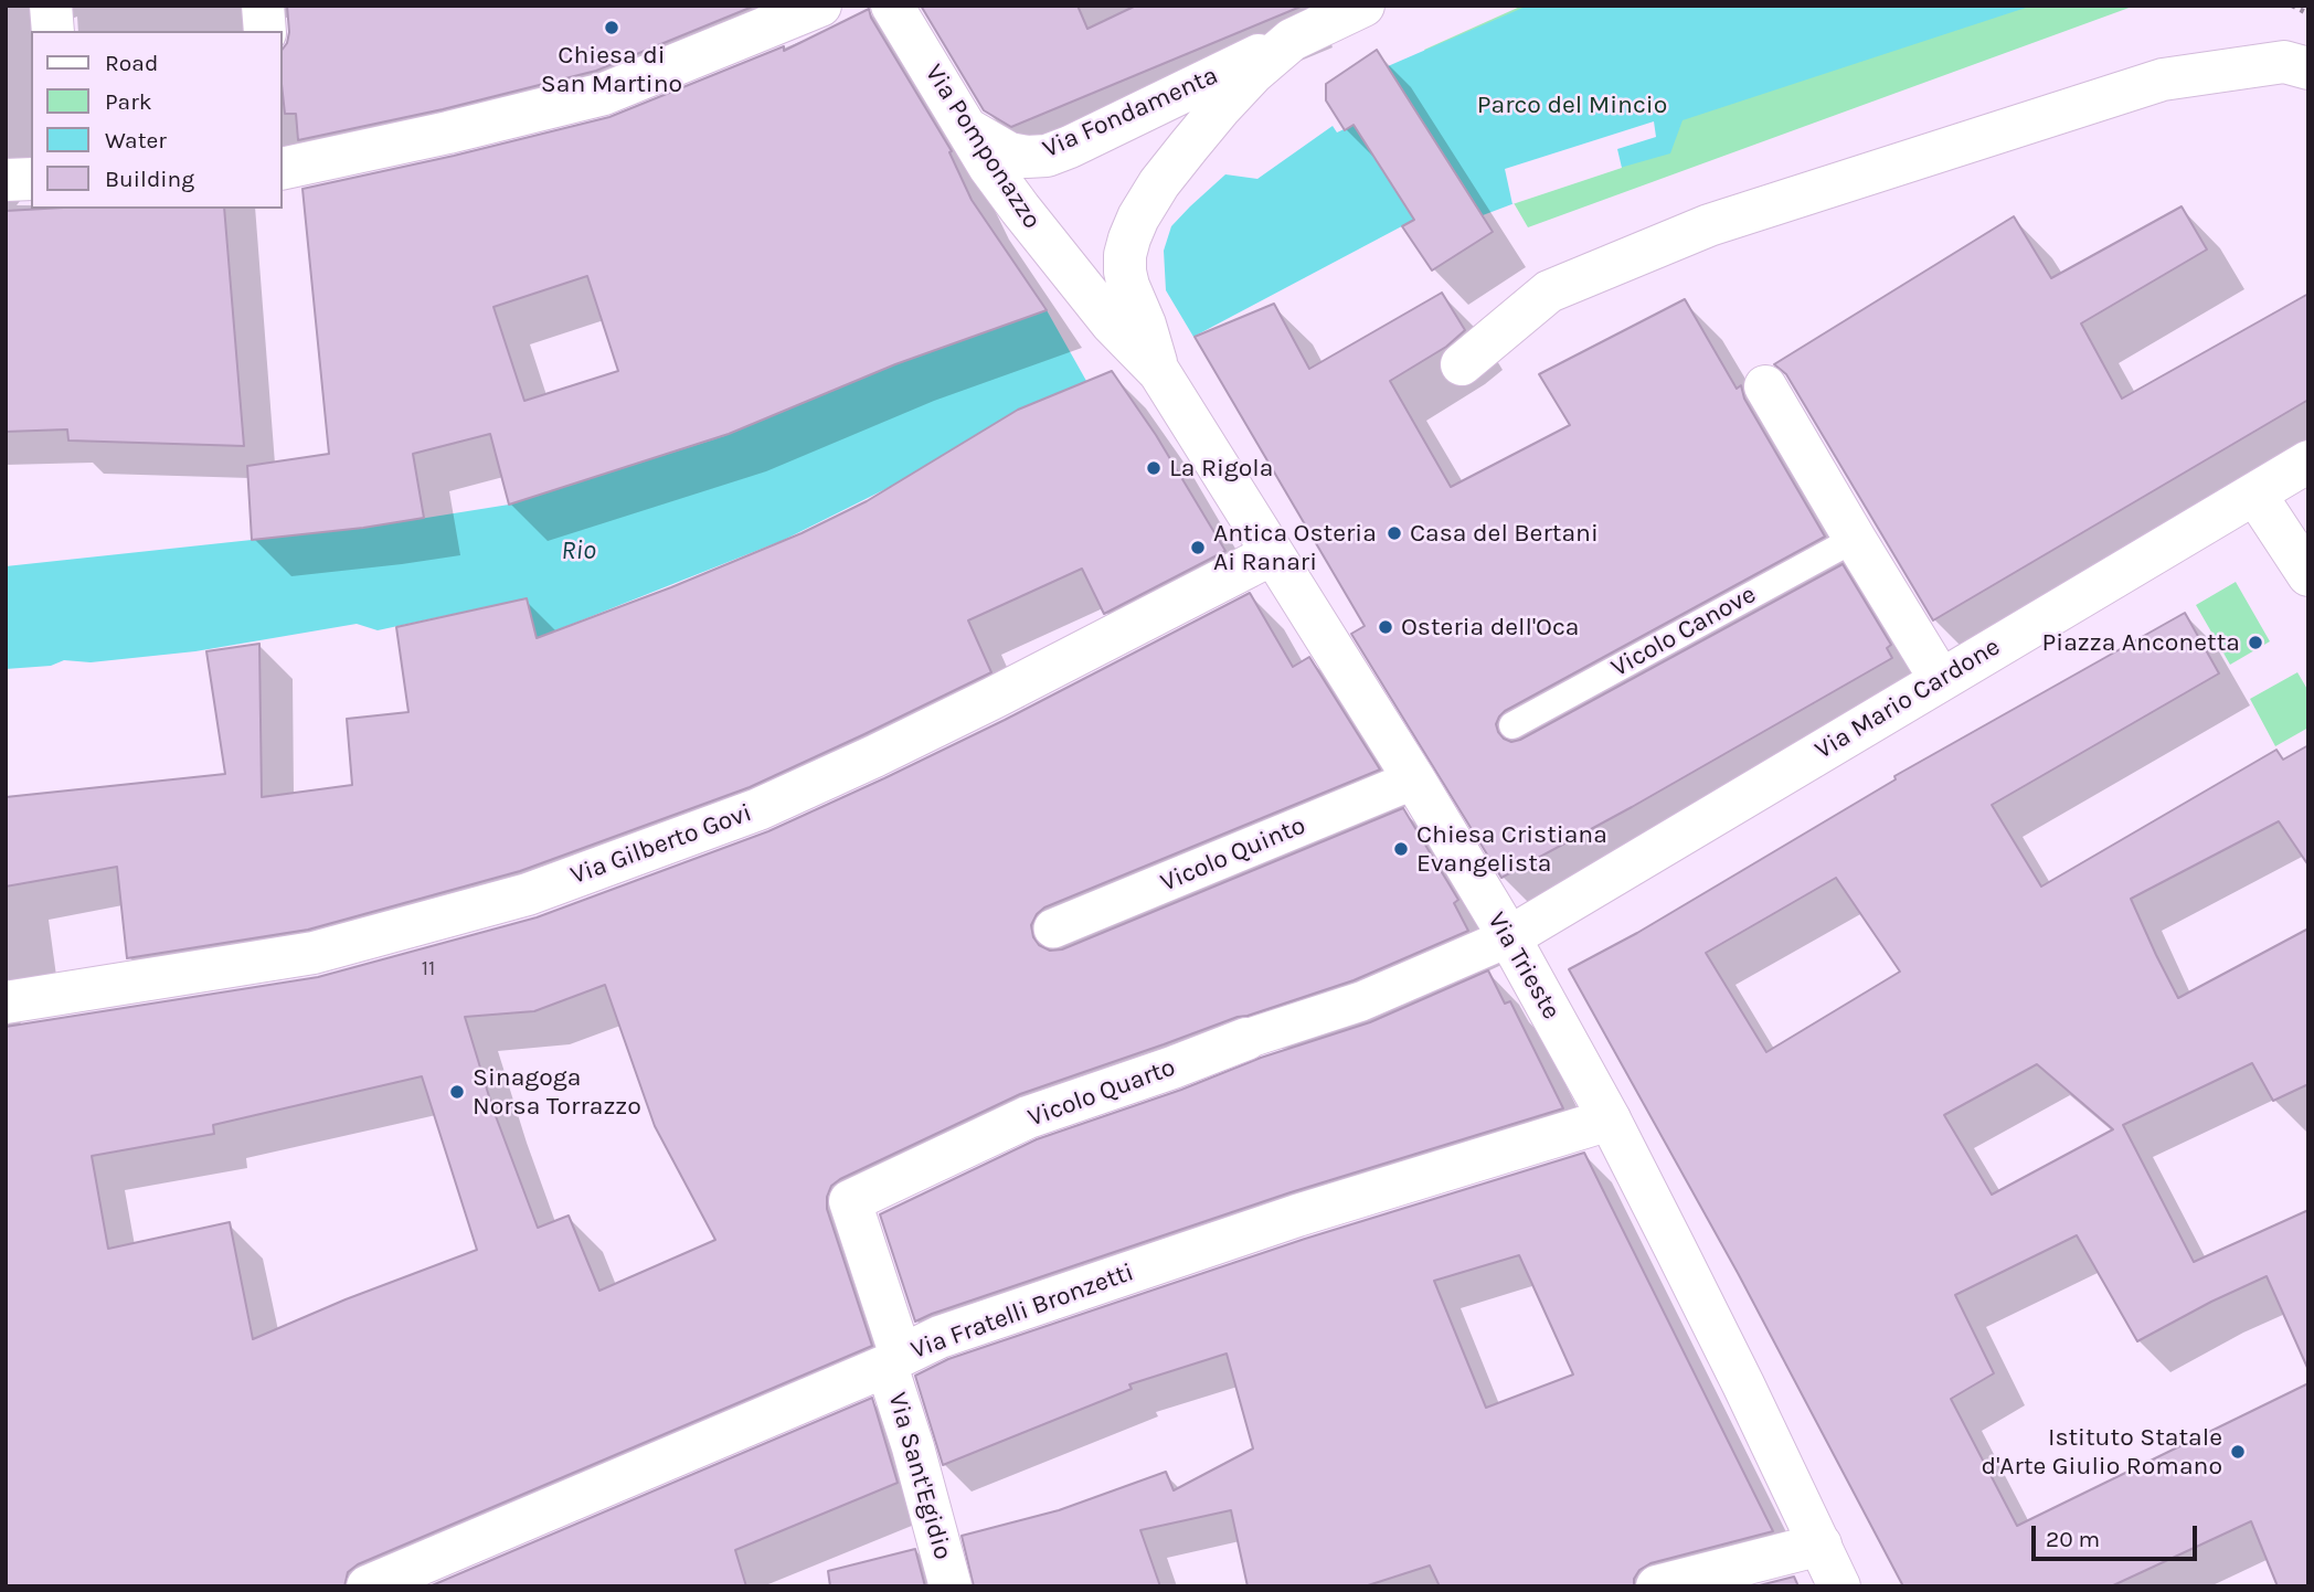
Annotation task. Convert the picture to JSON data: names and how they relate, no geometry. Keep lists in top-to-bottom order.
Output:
{
  "streets": {
    "street": [
      "Via Fondamenta",
      "Via Pomponazzo",
      "Via Mario Cardone",
      "Via Gilberto Govi",
      "Vicolo Quinto",
      "Via Trieste",
      "Vicolo Quarto",
      "Via Fratelli Bronzetti",
      "Via Sant'Egidio"
    ],
    "lane": ["Vicolo Canove"]
  },
  "crossings": [
    ["Via Fondamenta", "Via Pomponazzo"],
    ["Via Fondamenta", "Via Trieste"],
    ["Via Pomponazzo", "Via Trieste"],
    ["Via Mario Cardone", "Via Trieste"],
    ["Via Mario Cardone", "Vicolo Quarto"],
    ["Via Gilberto Govi", "Via Trieste"],
    ["Vicolo Quinto", "Via Trieste"],
    ["Via Trieste", "Vicolo Quarto"],
    ["Via Trieste", "Via Fratelli Bronzetti"],
    ["Vicolo Quarto", "Via Fratelli Bronzetti"],
    ["Vicolo Quarto", "Via Sant'Egidio"],
    ["Via Fratelli Bronzetti", "Via Sant'Egidio"]
  ],
  "water": ["Rio"],
  "parks": ["Parco del Mincio"],
  "places": [
    "Chiesa di San Martino",
    "La Rigola",
    "Casa del Bertani",
    "Antica Osteria Ai Ranari",
    "Osteria dell'Oca",
    "Piazza Anconetta",
    "Chiesa Cristiana Evangelista",
    "Sinagoga Norsa Torrazzo",
    "Istituto Statale d'Arte Giulio Romano"
  ],
  "house_numbers": ["11"],
  "legend": [
    "Road",
    "Park",
    "Water",
    "Building"
  ],
  "scale_bar": "20 m"
}
